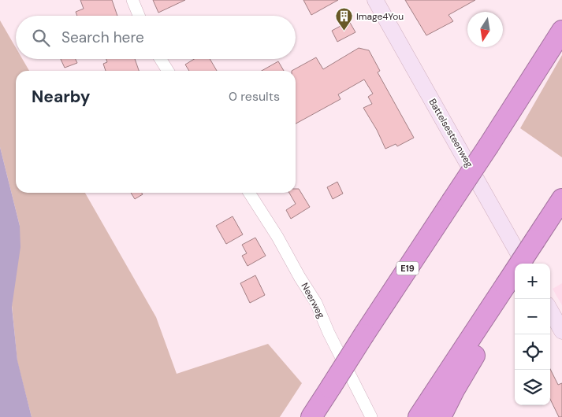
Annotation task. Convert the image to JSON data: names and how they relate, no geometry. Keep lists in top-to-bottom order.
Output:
{
  "streets": {
    "highway": ["E19"],
    "main road": ["Battelsesteenweg"],
    "street": ["Neerweg"]
  },
  "places": {
    "building": ["Image4You"]
  },
  "north": "bottom",
  "page": {
    "search": "Search here",
    "heading": ["Nearby", "0 results"],
    "map_buttons": ["+", "−"]
  }
}
